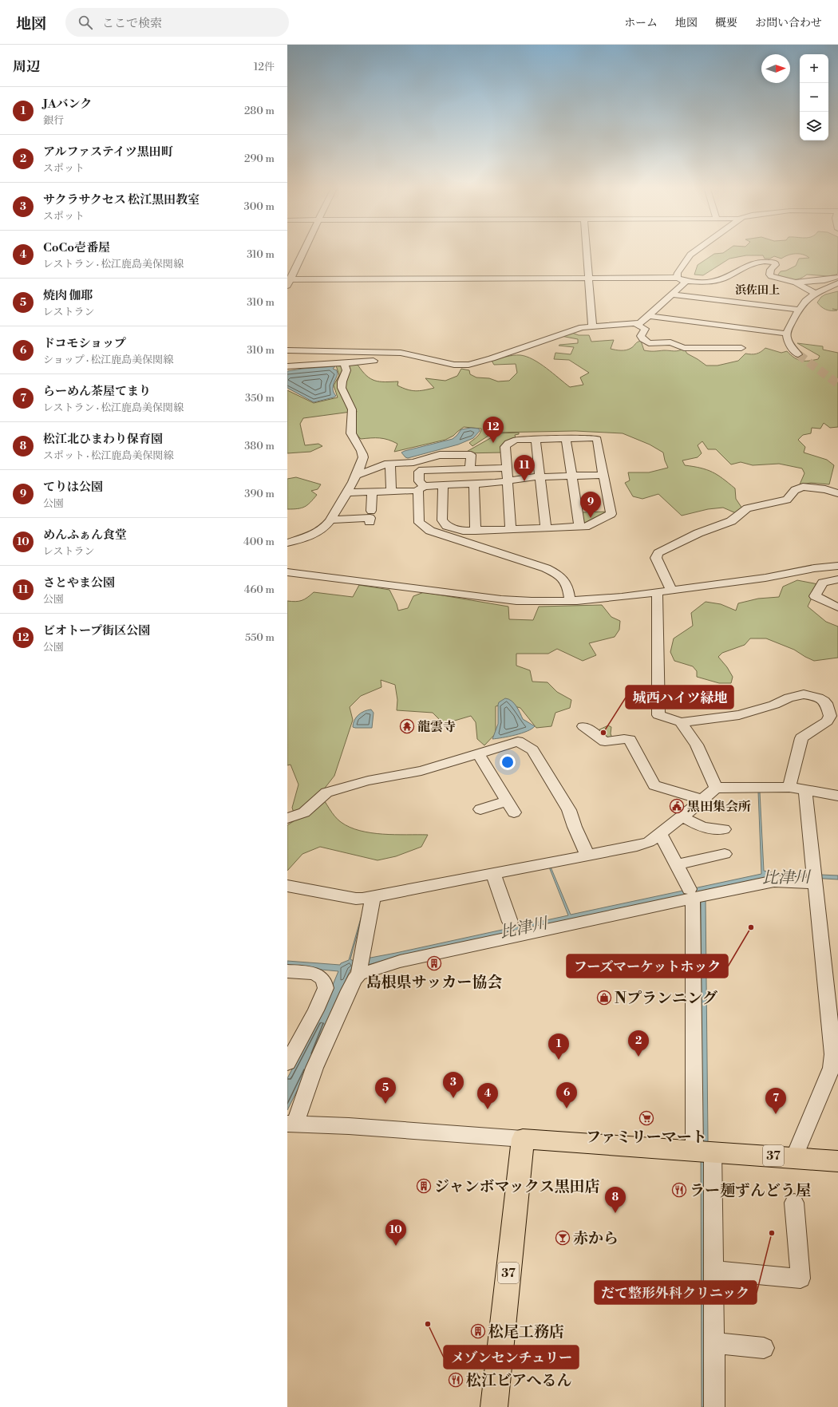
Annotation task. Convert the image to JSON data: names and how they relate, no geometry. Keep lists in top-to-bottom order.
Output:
{
  "streets": {
    "main road": ["37"]
  },
  "districts": ["浜佐田上"],
  "water": ["比津川"],
  "places": {
    "temple": ["龍雲寺"],
    "other": [
      "城西ハイツ緑地",
      "フーズマーケットホック",
      "だて整形外科クリニック",
      "メゾンセンチュリー"
    ],
    "public building": ["黒田集会所"],
    "building": ["島根県サッカー協会", "ジャンボマックス黒田店", "松尾工務店"],
    "shop": ["Nプランニング"],
    "supermarket": ["ファミリーマート"],
    "restaurant": ["ラー麺ずんどう屋", "松江ビアへるん"],
    "bar": ["赤から"]
  },
  "north": "right",
  "page": {
    "header": "地図",
    "search": "ここで検索",
    "nav": [
      "ホーム",
      "地図",
      "概要",
      "お問い合わせ"
    ],
    "heading": ["周辺", "12件"],
    "map_buttons": ["+", "−"],
    "list": [
      {
        "mark": "1",
        "name": "JAバンク",
        "note": "銀行",
        "value": "280 m"
      },
      {
        "mark": "2",
        "name": "アルファステイツ黒田町",
        "note": "スポット",
        "value": "290 m"
      },
      {
        "mark": "3",
        "name": "サクラサクセス 松江黒田教室",
        "note": "スポット",
        "value": "300 m"
      },
      {
        "mark": "4",
        "name": "CoCo壱番屋",
        "note": "レストラン · 松江鹿島美保関線",
        "value": "310 m"
      },
      {
        "mark": "5",
        "name": "焼肉 伽耶",
        "note": "レストラン",
        "value": "310 m"
      },
      {
        "mark": "6",
        "name": "ドコモショップ",
        "note": "ショップ · 松江鹿島美保関線",
        "value": "310 m"
      },
      {
        "mark": "7",
        "name": "らーめん茶屋てまり",
        "note": "レストラン · 松江鹿島美保関線",
        "value": "350 m"
      },
      {
        "mark": "8",
        "name": "松江北ひまわり保育園",
        "note": "スポット · 松江鹿島美保関線",
        "value": "380 m"
      },
      {
        "mark": "9",
        "name": "てりは公園",
        "note": "公園",
        "value": "390 m"
      },
      {
        "mark": "10",
        "name": "めんふぁん食堂",
        "note": "レストラン",
        "value": "400 m"
      },
      {
        "mark": "11",
        "name": "さとやま公園",
        "note": "公園",
        "value": "460 m"
      },
      {
        "mark": "12",
        "name": "ビオトープ街区公園",
        "note": "公園",
        "value": "550 m"
      }
    ],
    "pins": [
      "12",
      "11",
      "9",
      "2",
      "1",
      "3",
      "5",
      "6",
      "4",
      "7",
      "8",
      "10"
    ]
  }
}
